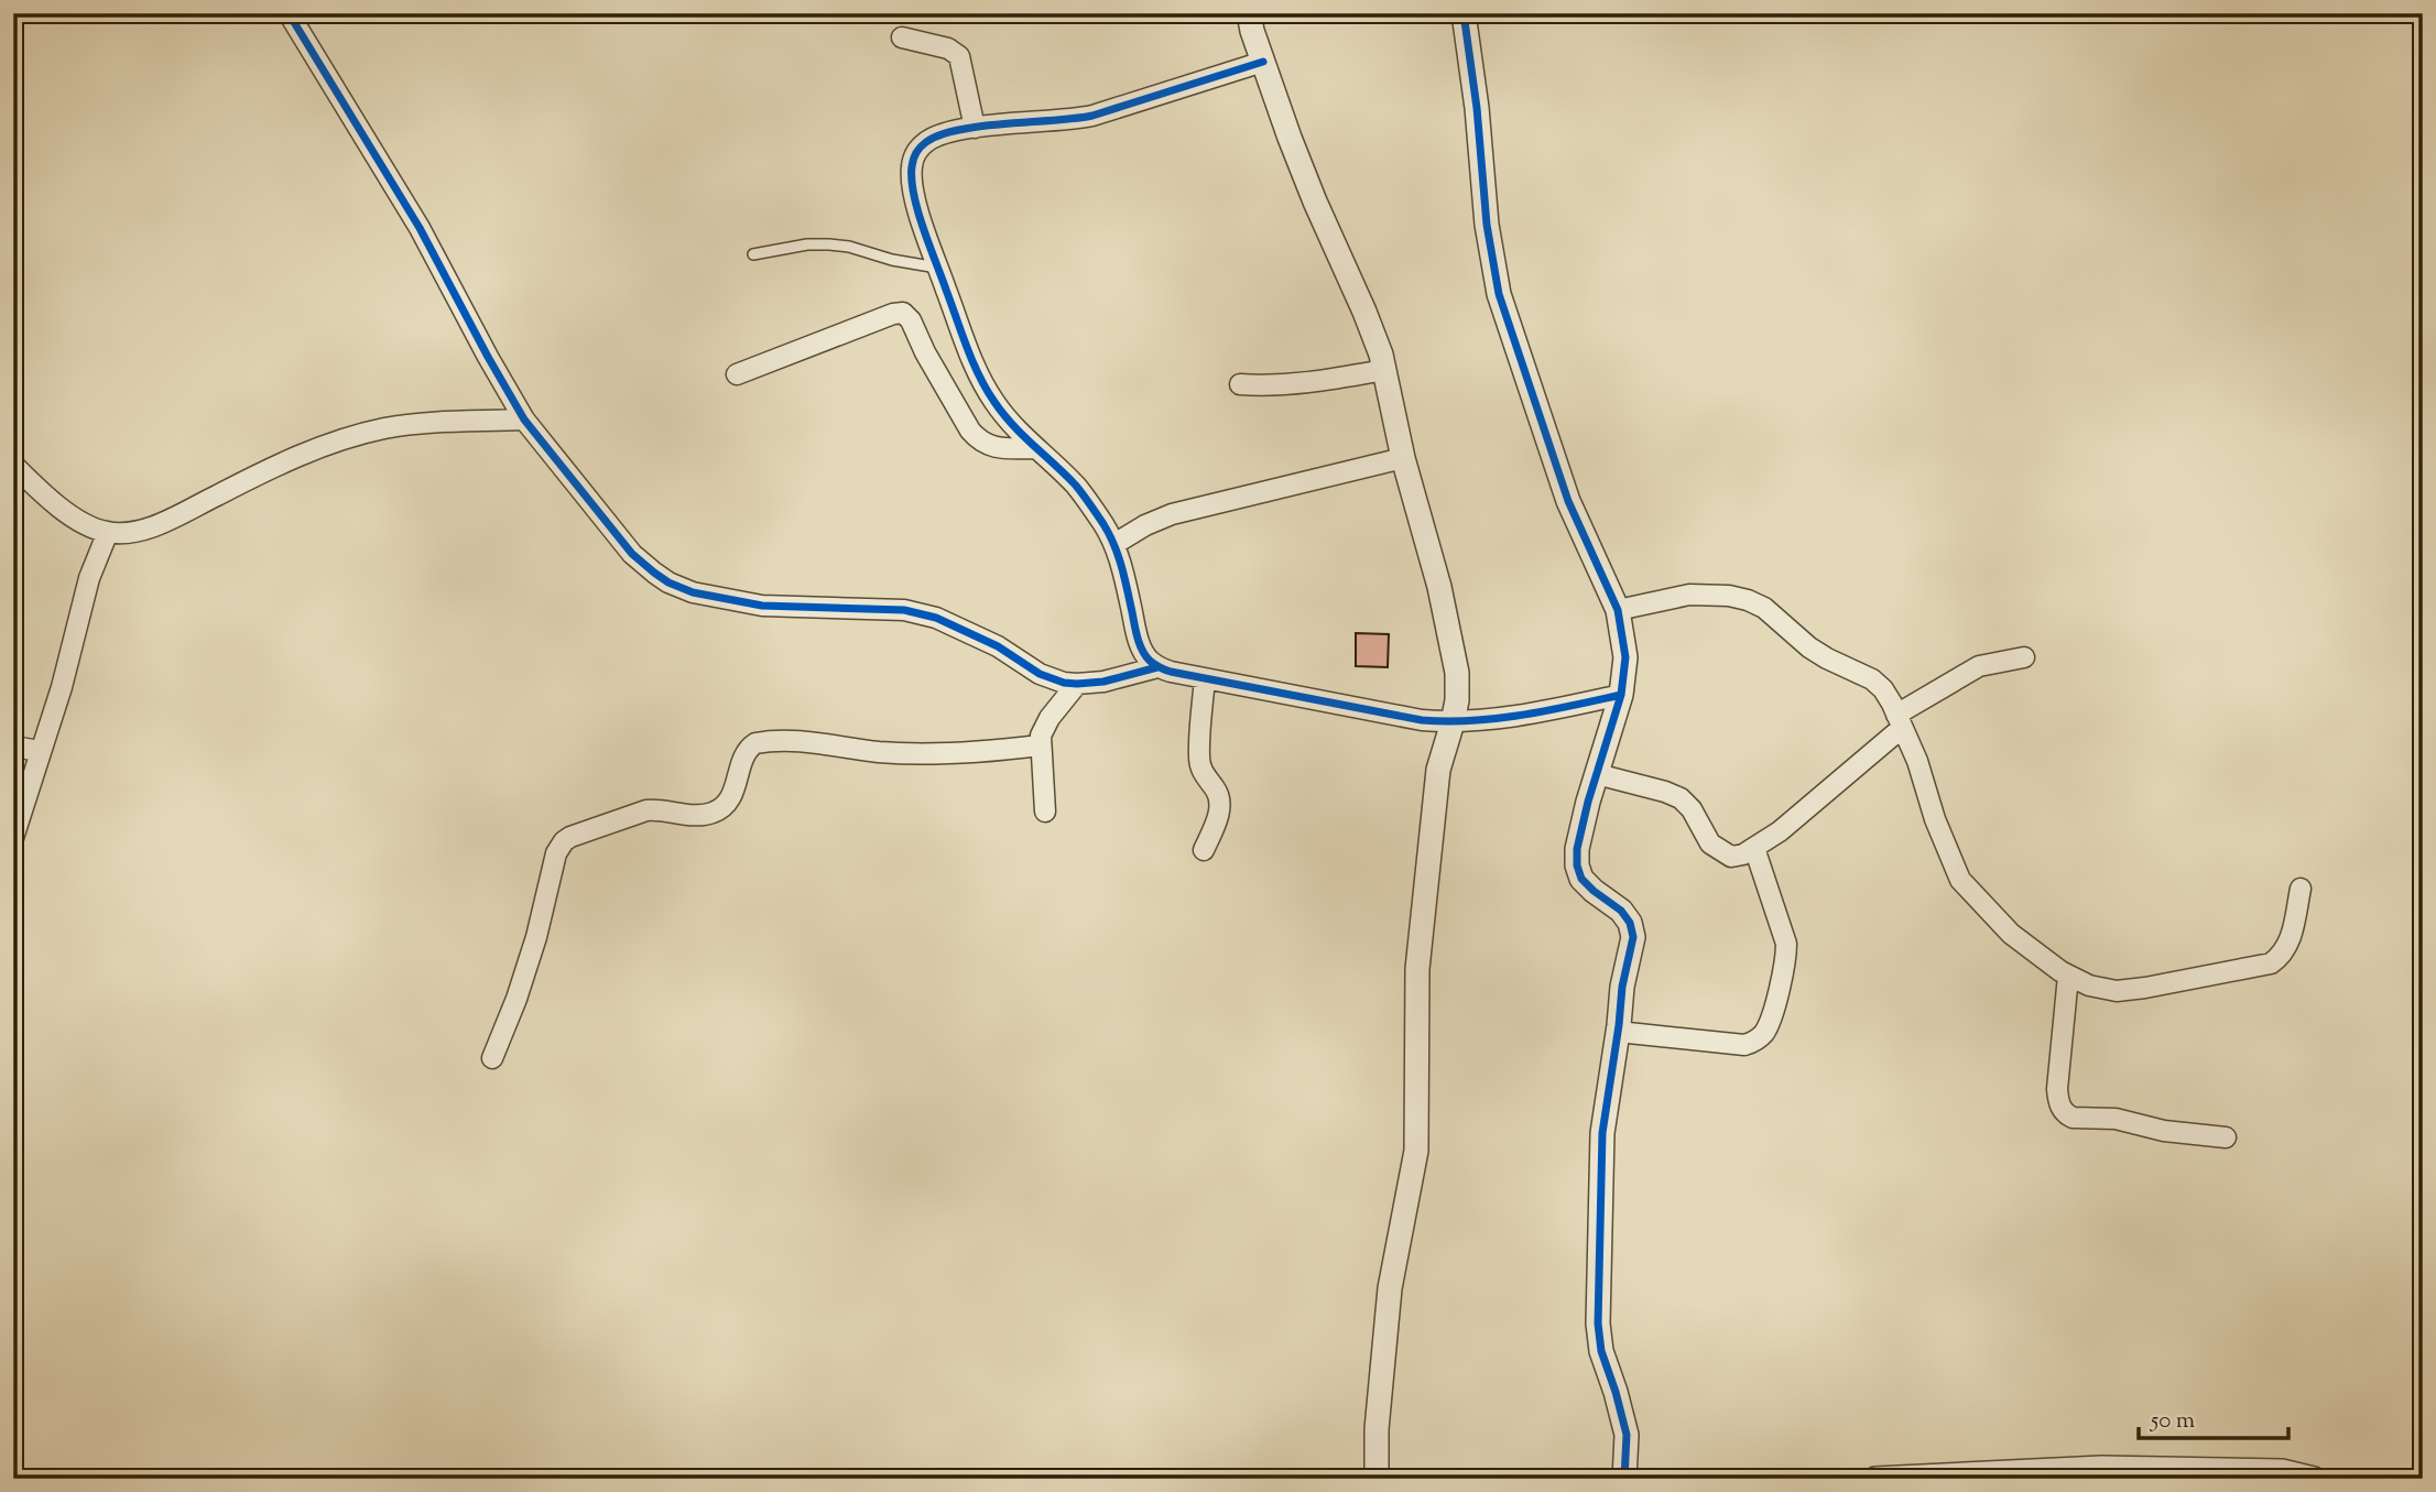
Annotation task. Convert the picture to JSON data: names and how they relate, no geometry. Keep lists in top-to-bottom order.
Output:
{
  "scale_bar": "50 m"
}
